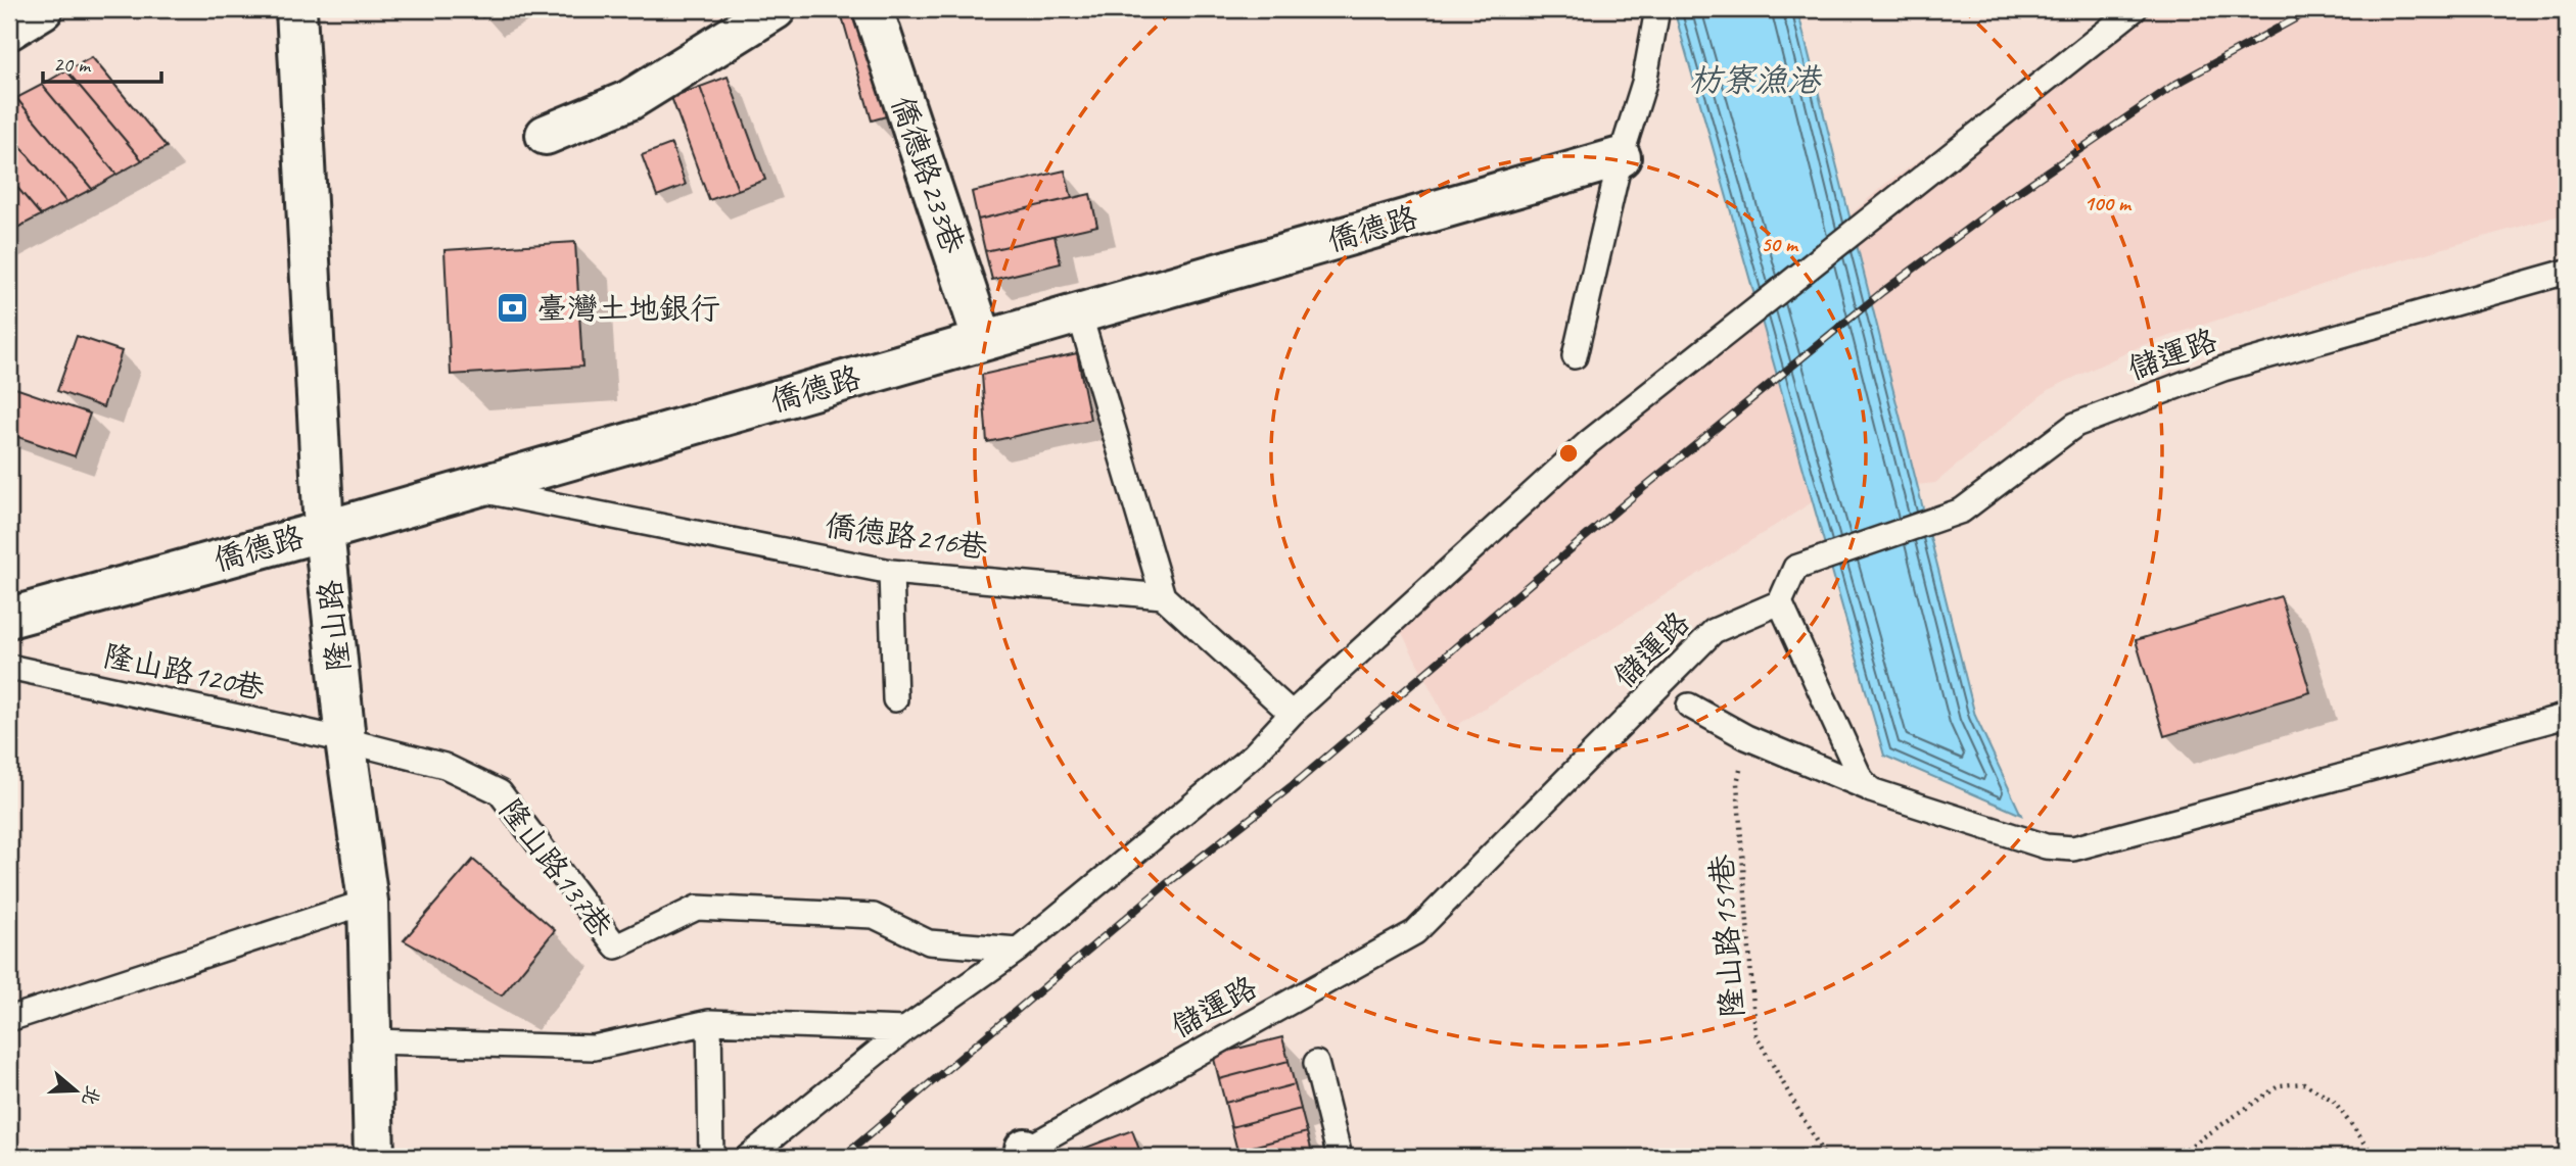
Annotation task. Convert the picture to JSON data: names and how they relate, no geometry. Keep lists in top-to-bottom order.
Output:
{
  "streets": {
    "street": ["僑德路233巷", "僑德路", "隆山路"],
    "lane": [
      "儲運路",
      "僑德路216巷",
      "隆山路120巷",
      "隆山路137巷"
    ],
    "path": ["隆山路151巷"]
  },
  "crossings": [
    ["僑德路233巷", "僑德路"],
    ["僑德路", "僑德路216巷"],
    ["僑德路", "隆山路"],
    ["隆山路", "隆山路120巷"],
    ["隆山路", "隆山路137巷"],
    ["隆山路120巷", "隆山路137巷"]
  ],
  "water": ["枋寮漁港"],
  "places": {
    "bank": ["臺灣土地銀行"]
  },
  "scale_bar": "20 m",
  "north": "right",
  "rings": ["100 m", "50 m"]
}
